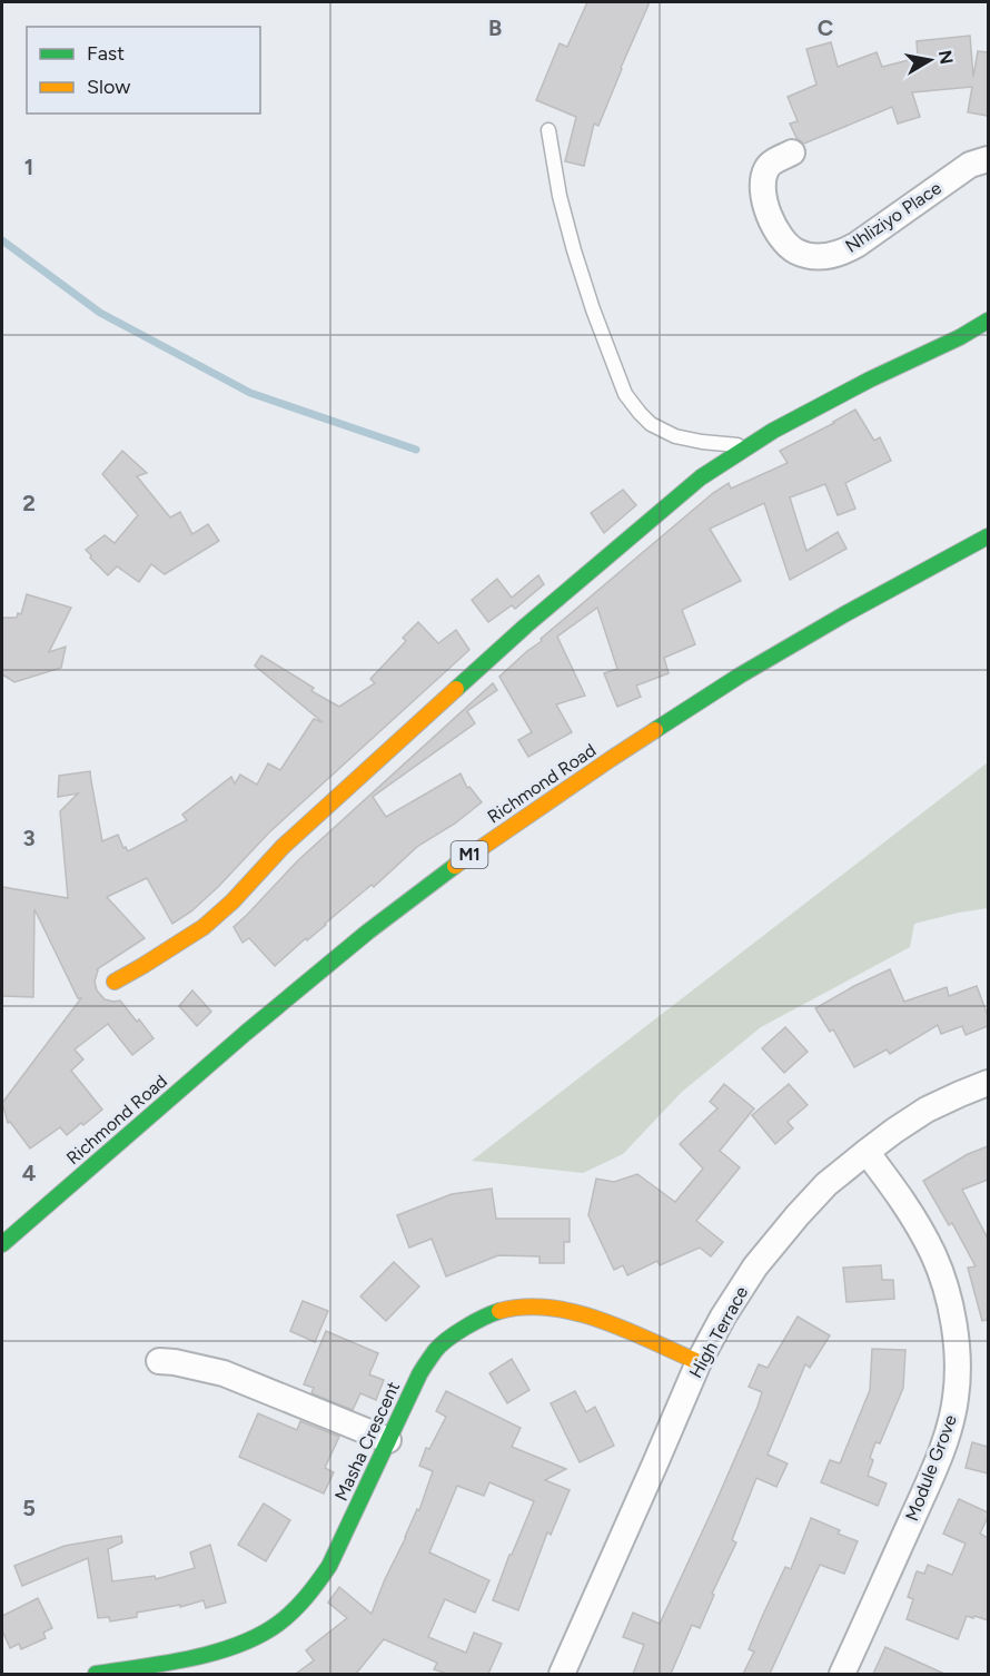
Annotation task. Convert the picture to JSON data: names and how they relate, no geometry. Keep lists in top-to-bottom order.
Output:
{
  "streets": {
    "main road": ["Richmond Road", "M1", "Masha Crescent"],
    "street": ["Nhliziyo Place", "High Terrace", "Module Grove"]
  },
  "crossings": [
    ["High Terrace", "Masha Crescent"],
    ["High Terrace", "Module Grove"]
  ],
  "legend": ["Fast", "Slow"],
  "north": "right",
  "grid": {
    "columns": ["B", "C"],
    "rows": [
      "1",
      "2",
      "3",
      "4",
      "5"
    ]
  }
}
